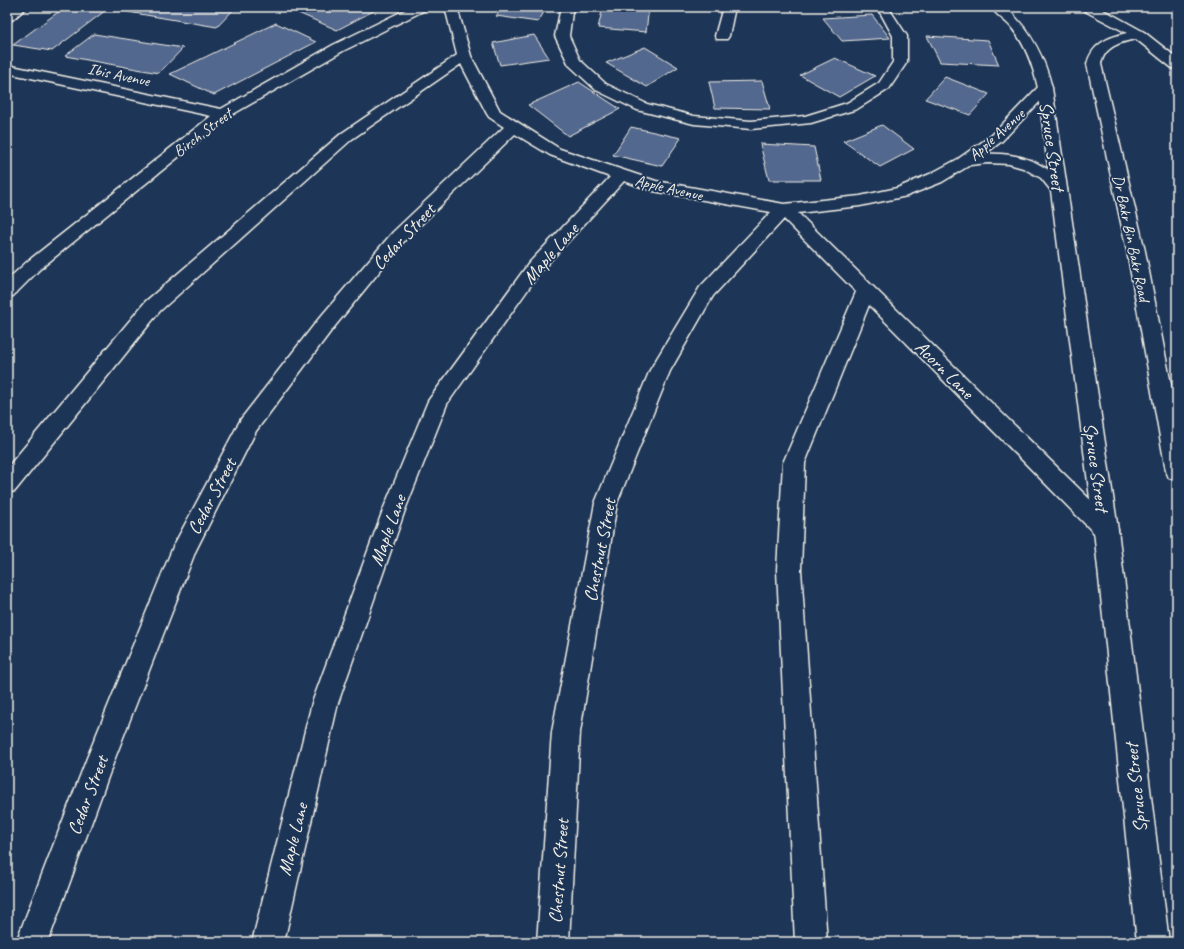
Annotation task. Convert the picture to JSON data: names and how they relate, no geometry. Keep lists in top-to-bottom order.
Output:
{
  "streets": {
    "street": [
      "Ibis Avenue",
      "Birch Street",
      "Apple Avenue",
      "Spruce Street",
      "Cedar Street",
      "Dr Bakr Bin Bakr Road",
      "Maple Lane",
      "Acorn Lane",
      "Chestnut Street"
    ]
  },
  "crossings": [
    ["Ibis Avenue", "Birch Street"],
    ["Apple Avenue", "Spruce Street"],
    ["Apple Avenue", "Cedar Street"],
    ["Apple Avenue", "Maple Lane"],
    ["Apple Avenue", "Acorn Lane"],
    ["Apple Avenue", "Chestnut Street"],
    ["Spruce Street", "Acorn Lane"],
    ["Acorn Lane", "Chestnut Street"]
  ]
}
